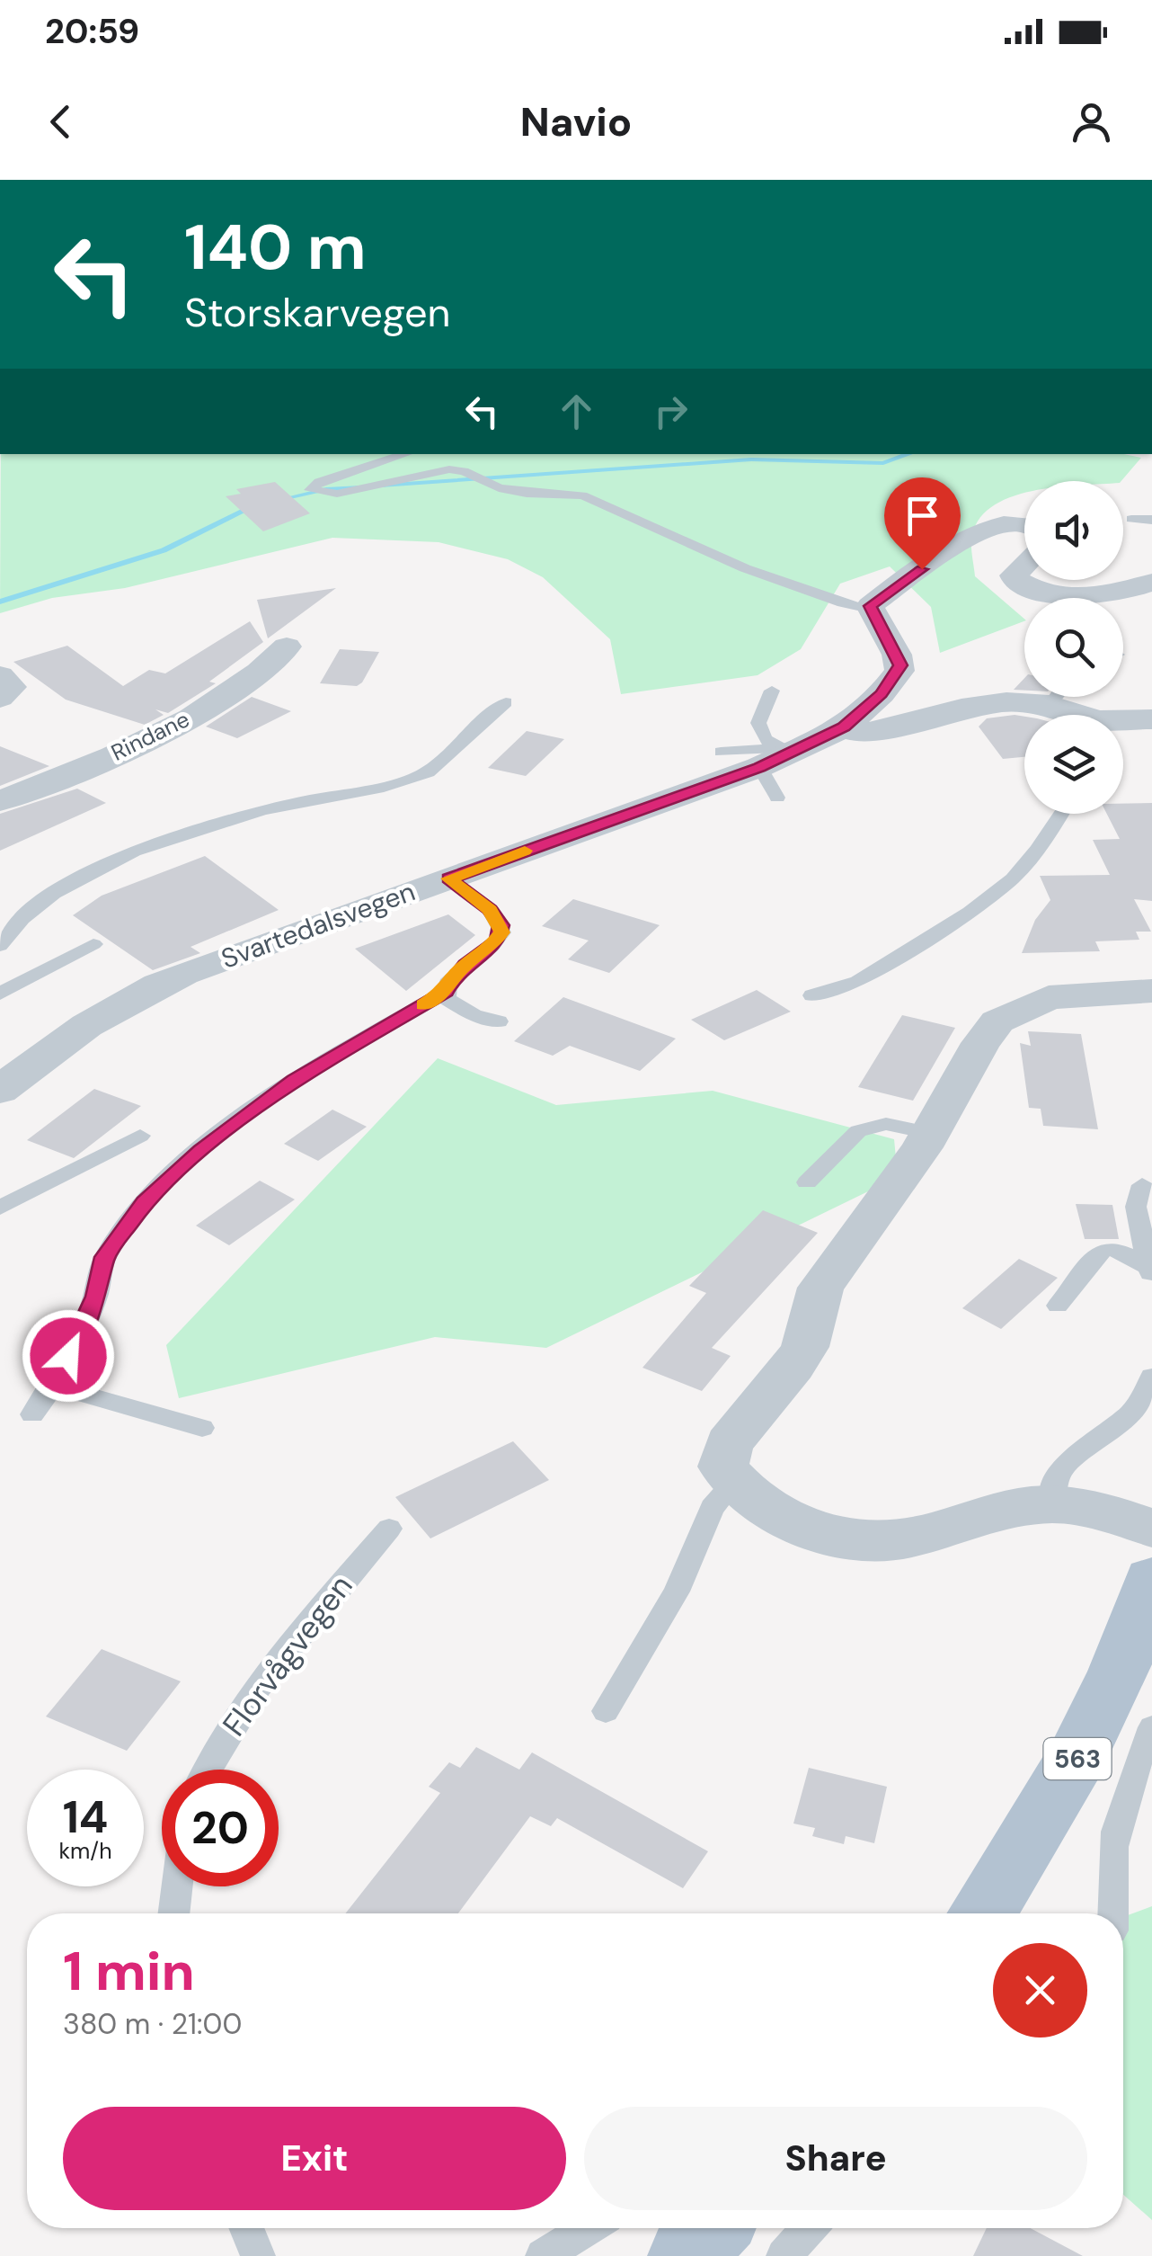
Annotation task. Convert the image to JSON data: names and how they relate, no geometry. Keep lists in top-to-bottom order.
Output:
{
  "streets": {
    "main road": ["563"],
    "street": ["Rindane", "Svartedalsvegen"],
    "lane": ["Florvågvegen"]
  },
  "page": {
    "status": "20:59",
    "header": "Navio",
    "turn": ["140 m", "Storskarvegen"],
    "speed": "14 km/h",
    "limit": "20",
    "heading": ["1 min", "380 m · 21:00"],
    "buttons": ["Exit", "Share"]
  }
}
